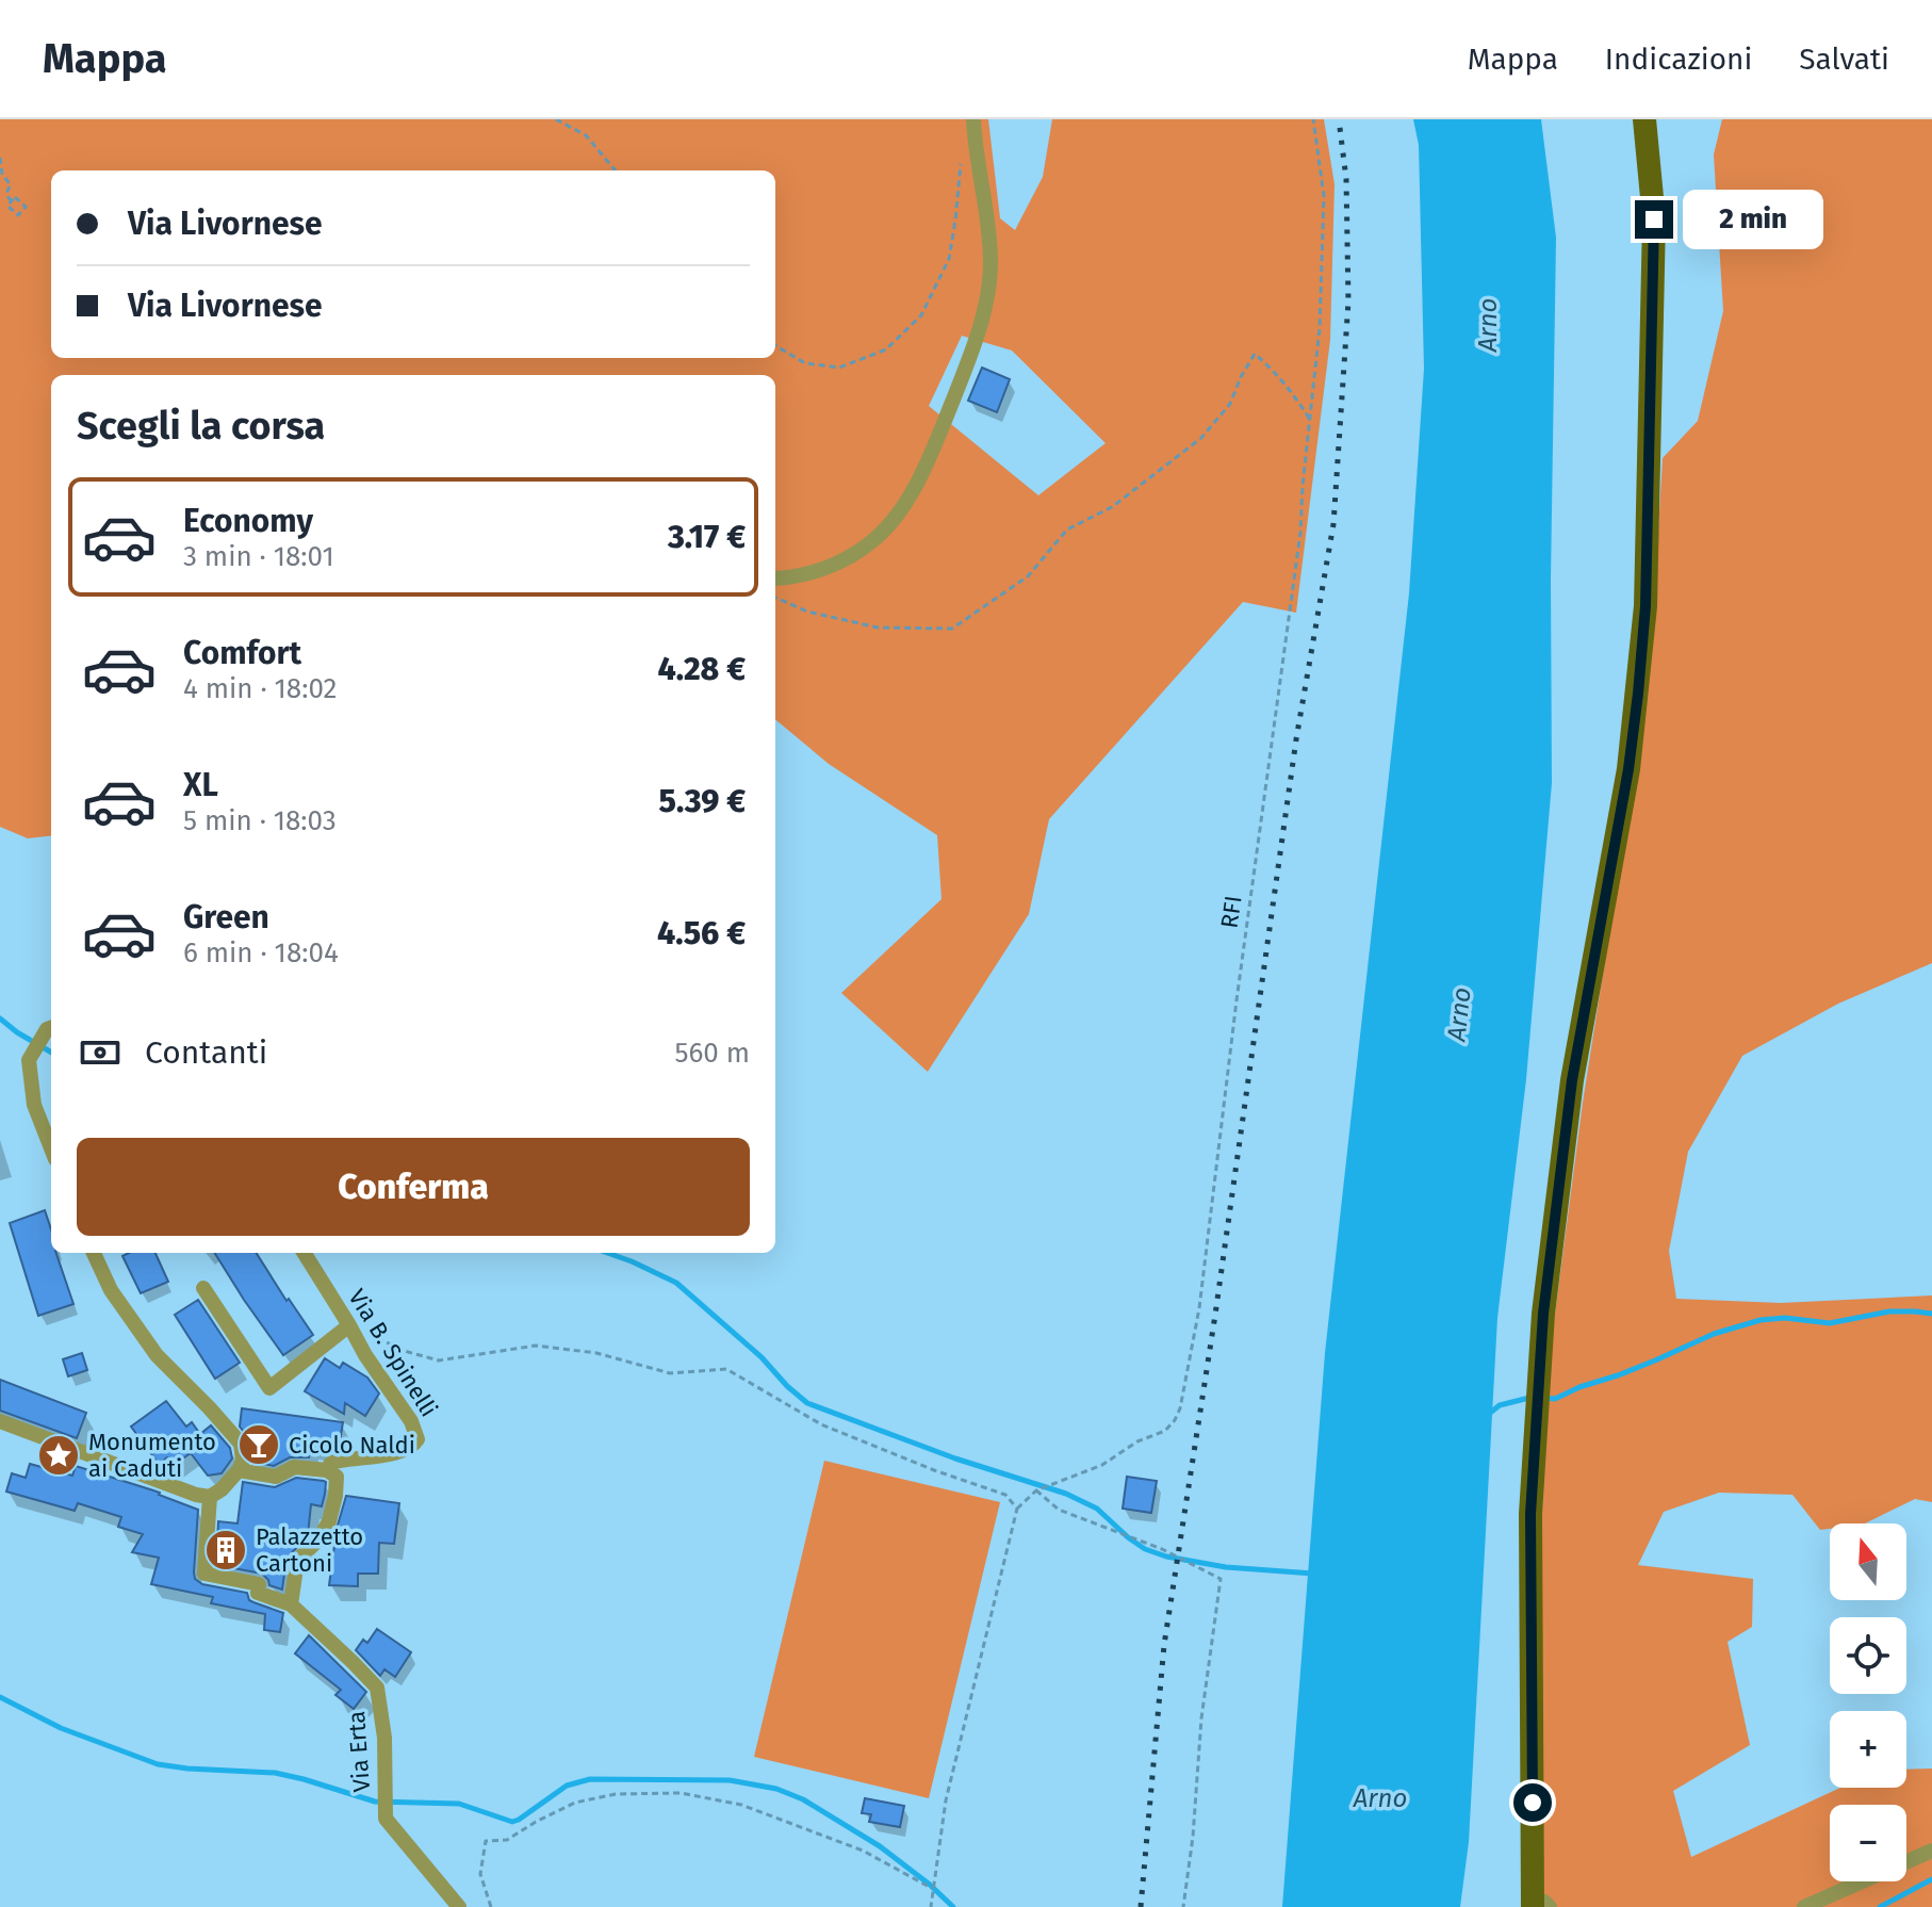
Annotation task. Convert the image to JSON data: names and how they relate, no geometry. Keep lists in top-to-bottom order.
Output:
{
  "streets": {
    "street": ["Via B. Spinelli", "Via Erta"],
    "path": ["RFI"]
  },
  "water": ["Arno"],
  "places": {
    "bar": ["Cicolo Naldi"],
    "place": ["Monumento ai Caduti"],
    "building": ["Palazzetto Cartoni"]
  },
  "north": "top",
  "page": {
    "header": "Mappa",
    "nav": ["Mappa", "Indicazioni", "Salvati"],
    "banner": ["Via Livornese", "Via Livornese"],
    "bubble": "2 min",
    "heading": "Scegli la corsa",
    "list": [
      {
        "name": "Economy",
        "note": "3 min · 18:01",
        "value": "3.17 €"
      },
      {
        "name": "Comfort",
        "note": "4 min · 18:02",
        "value": "4.28 €"
      },
      {
        "name": "XL",
        "note": "5 min · 18:03",
        "value": "5.39 €"
      },
      {
        "name": "Green",
        "note": "6 min · 18:04",
        "value": "4.56 €"
      }
    ],
    "pay": ["Contanti", "560 m"],
    "buttons": "Conferma",
    "map_buttons": ["+", "−"]
  }
}
